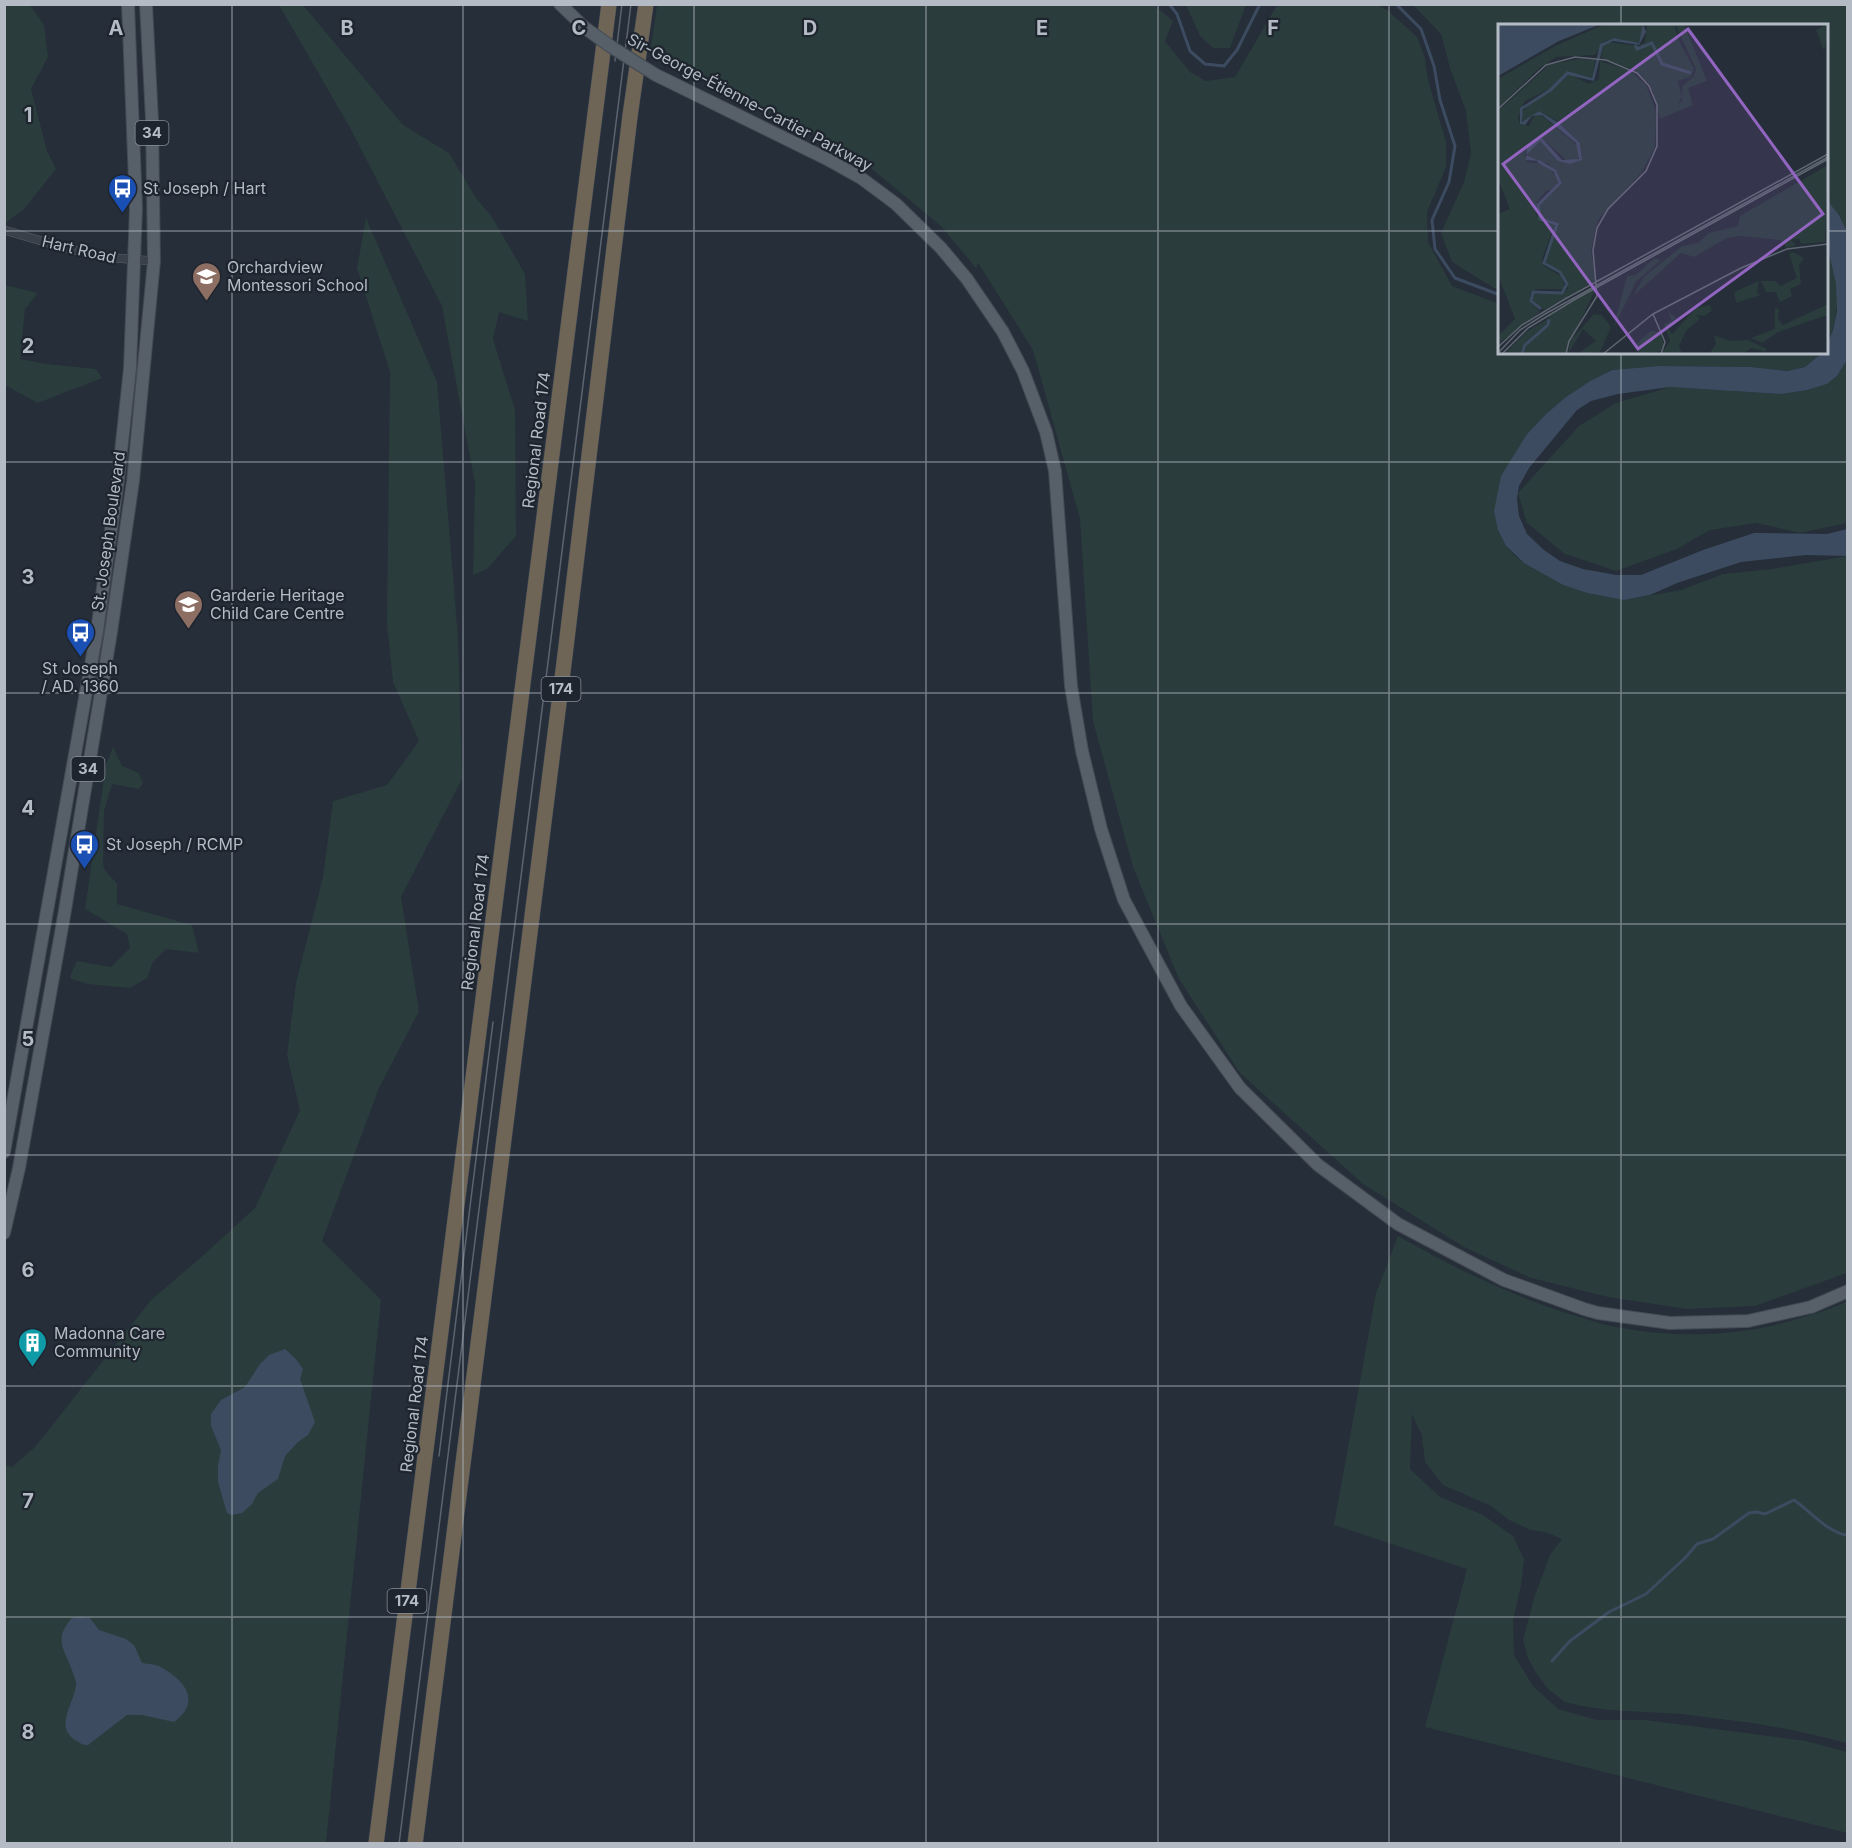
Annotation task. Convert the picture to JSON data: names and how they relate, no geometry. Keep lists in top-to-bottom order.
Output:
{
  "streets": {
    "highway": ["Regional Road 174", "174"],
    "main road": ["Sir-George-Étienne-Cartier Parkway", "34", "St. Joseph Boulevard"],
    "street": ["Hart Road"]
  },
  "crossings": [
    ["Hart Road", "St. Joseph Boulevard"]
  ],
  "places": {
    "bus stop": ["St Joseph / Hart", "St Joseph / AD. 1360", "St Joseph / RCMP"],
    "school or university": ["Orchardview Montessori School", "Garderie Heritage Child Care Centre"],
    "building": ["Madonna Care Community"]
  },
  "grid": {
    "columns": [
      "A",
      "B",
      "C",
      "D",
      "E",
      "F"
    ],
    "rows": [
      "1",
      "2",
      "3",
      "4",
      "5",
      "6",
      "7",
      "8"
    ]
  }
}
